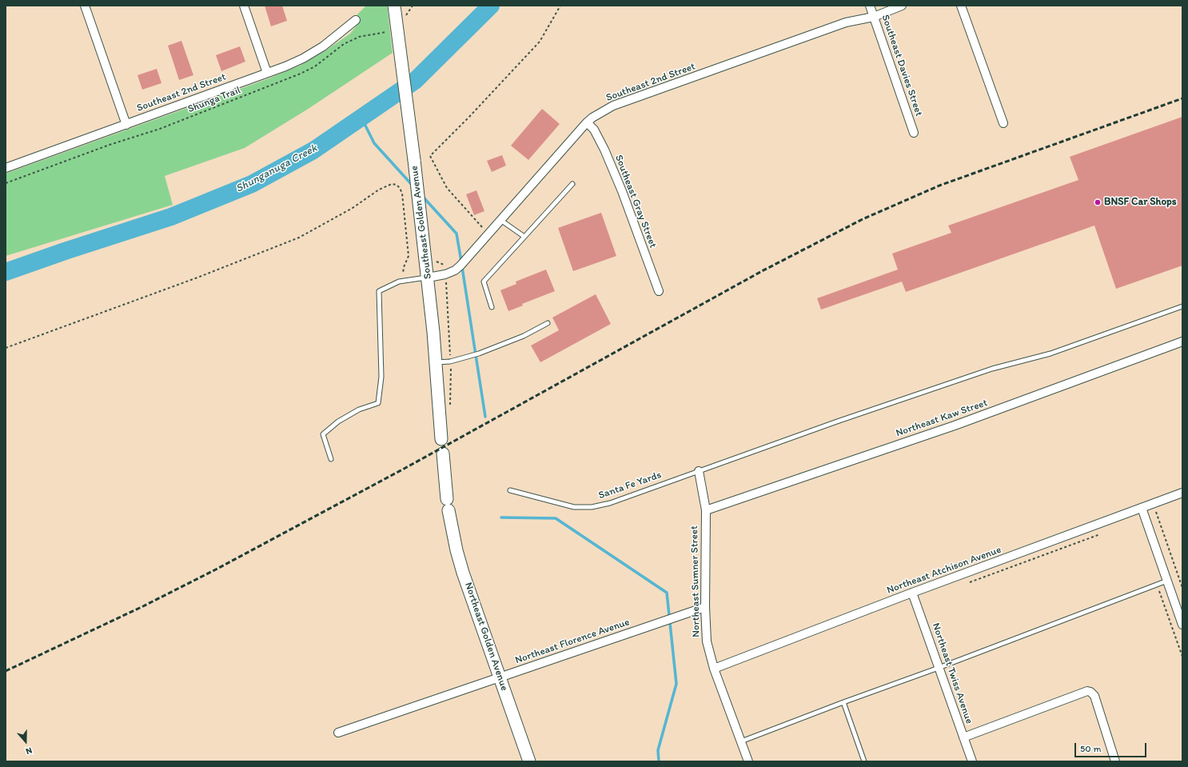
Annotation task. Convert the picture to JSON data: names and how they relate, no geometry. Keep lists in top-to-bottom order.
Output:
{
  "streets": {
    "street": [
      "Southeast Davies Street",
      "Southeast 2nd Street",
      "Southeast Gray Street",
      "Southeast Golden Avenue",
      "Northeast Kaw Street",
      "Northeast Atchison Avenue",
      "Northeast Sumner Street",
      "Northeast Golden Avenue",
      "Northeast Florence Avenue",
      "Northeast Twiss Avenue"
    ],
    "lane": ["Santa Fe Yards"],
    "path": ["Shunga Trail"]
  },
  "crossings": [
    ["Southeast Davies Street", "Southeast 2nd Street"],
    ["Southeast 2nd Street", "Southeast Gray Street"],
    ["Southeast 2nd Street", "Southeast Golden Avenue"],
    ["Northeast Kaw Street", "Northeast Sumner Street"],
    ["Santa Fe Yards", "Northeast Sumner Street"],
    ["Northeast Atchison Avenue", "Northeast Sumner Street"],
    ["Northeast Atchison Avenue", "Northeast Twiss Avenue"],
    ["Northeast Sumner Street", "Northeast Florence Avenue"],
    ["Northeast Golden Avenue", "Northeast Florence Avenue"]
  ],
  "water": ["Shunganuga Creek"],
  "places": ["BNSF Car Shops"],
  "scale_bar": "50 m",
  "north": "bottom"
}
